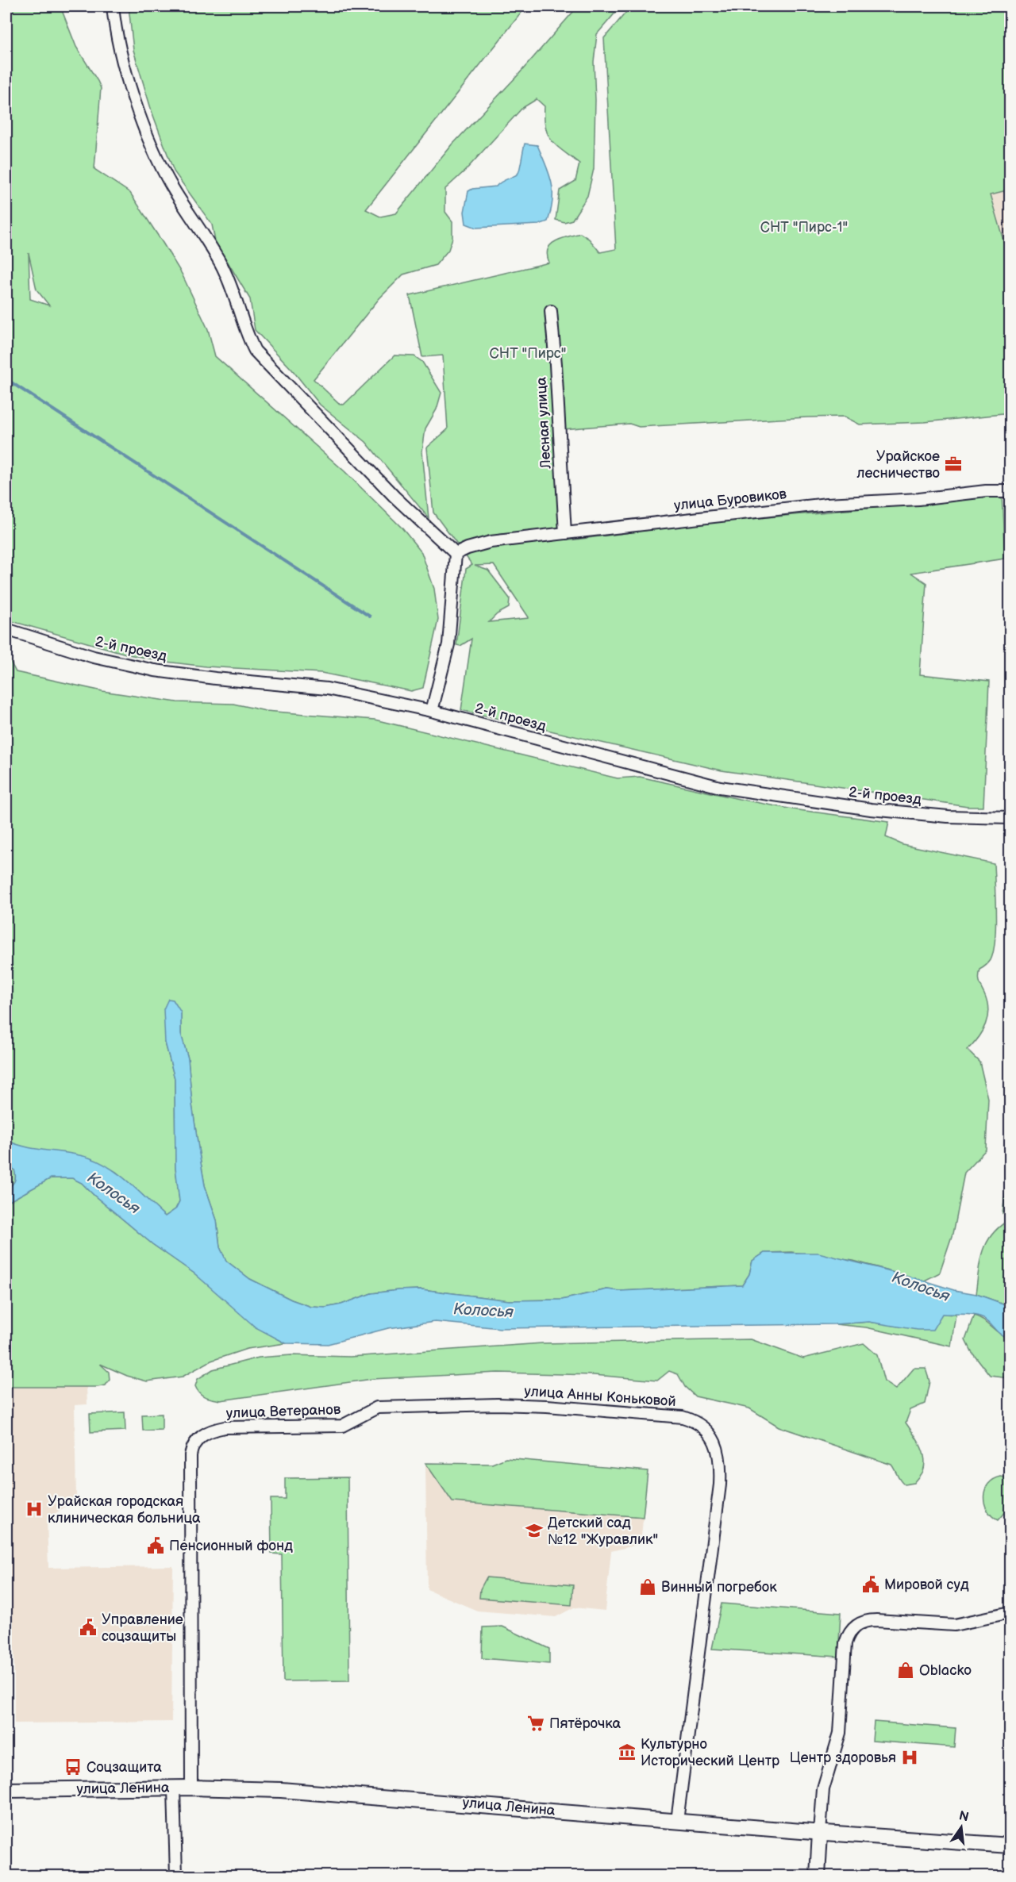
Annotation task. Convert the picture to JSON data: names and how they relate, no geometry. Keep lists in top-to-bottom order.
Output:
{
  "streets": {
    "main road": ["улица Ленина"],
    "street": [
      "Лесная улица",
      "улица Буровиков",
      "2-й проезд",
      "улица Анны Коньковой",
      "улица Ветеранов"
    ]
  },
  "crossings": [
    ["Лесная улица", "улица Буровиков"],
    ["улица Анны Коньковой", "улица Ветеранов"],
    ["улица Анны Коньковой", "улица Ленина"],
    ["улица Ветеранов", "улица Ленина"]
  ],
  "water": ["Колосья"],
  "parks": ["СНТ \"Пирс-1\"", "СНТ \"Пирс\""],
  "places": {
    "office": ["Урайское лесничество"],
    "hospital": ["Урайская городская клиническая больница", "Центр здоровья"],
    "school or university": ["Детский сад №12 \"Журавлик\""],
    "public building": ["Пенсионный фонд", "Мировой суд", "Управление соцзащиты"],
    "shop": ["Винный погребок", "Oblacko"],
    "supermarket": ["Пятёрочка"],
    "museum": ["Культурно Исторический Центр"],
    "bus stop": ["Соцзащита"]
  },
  "north": "top"
}
